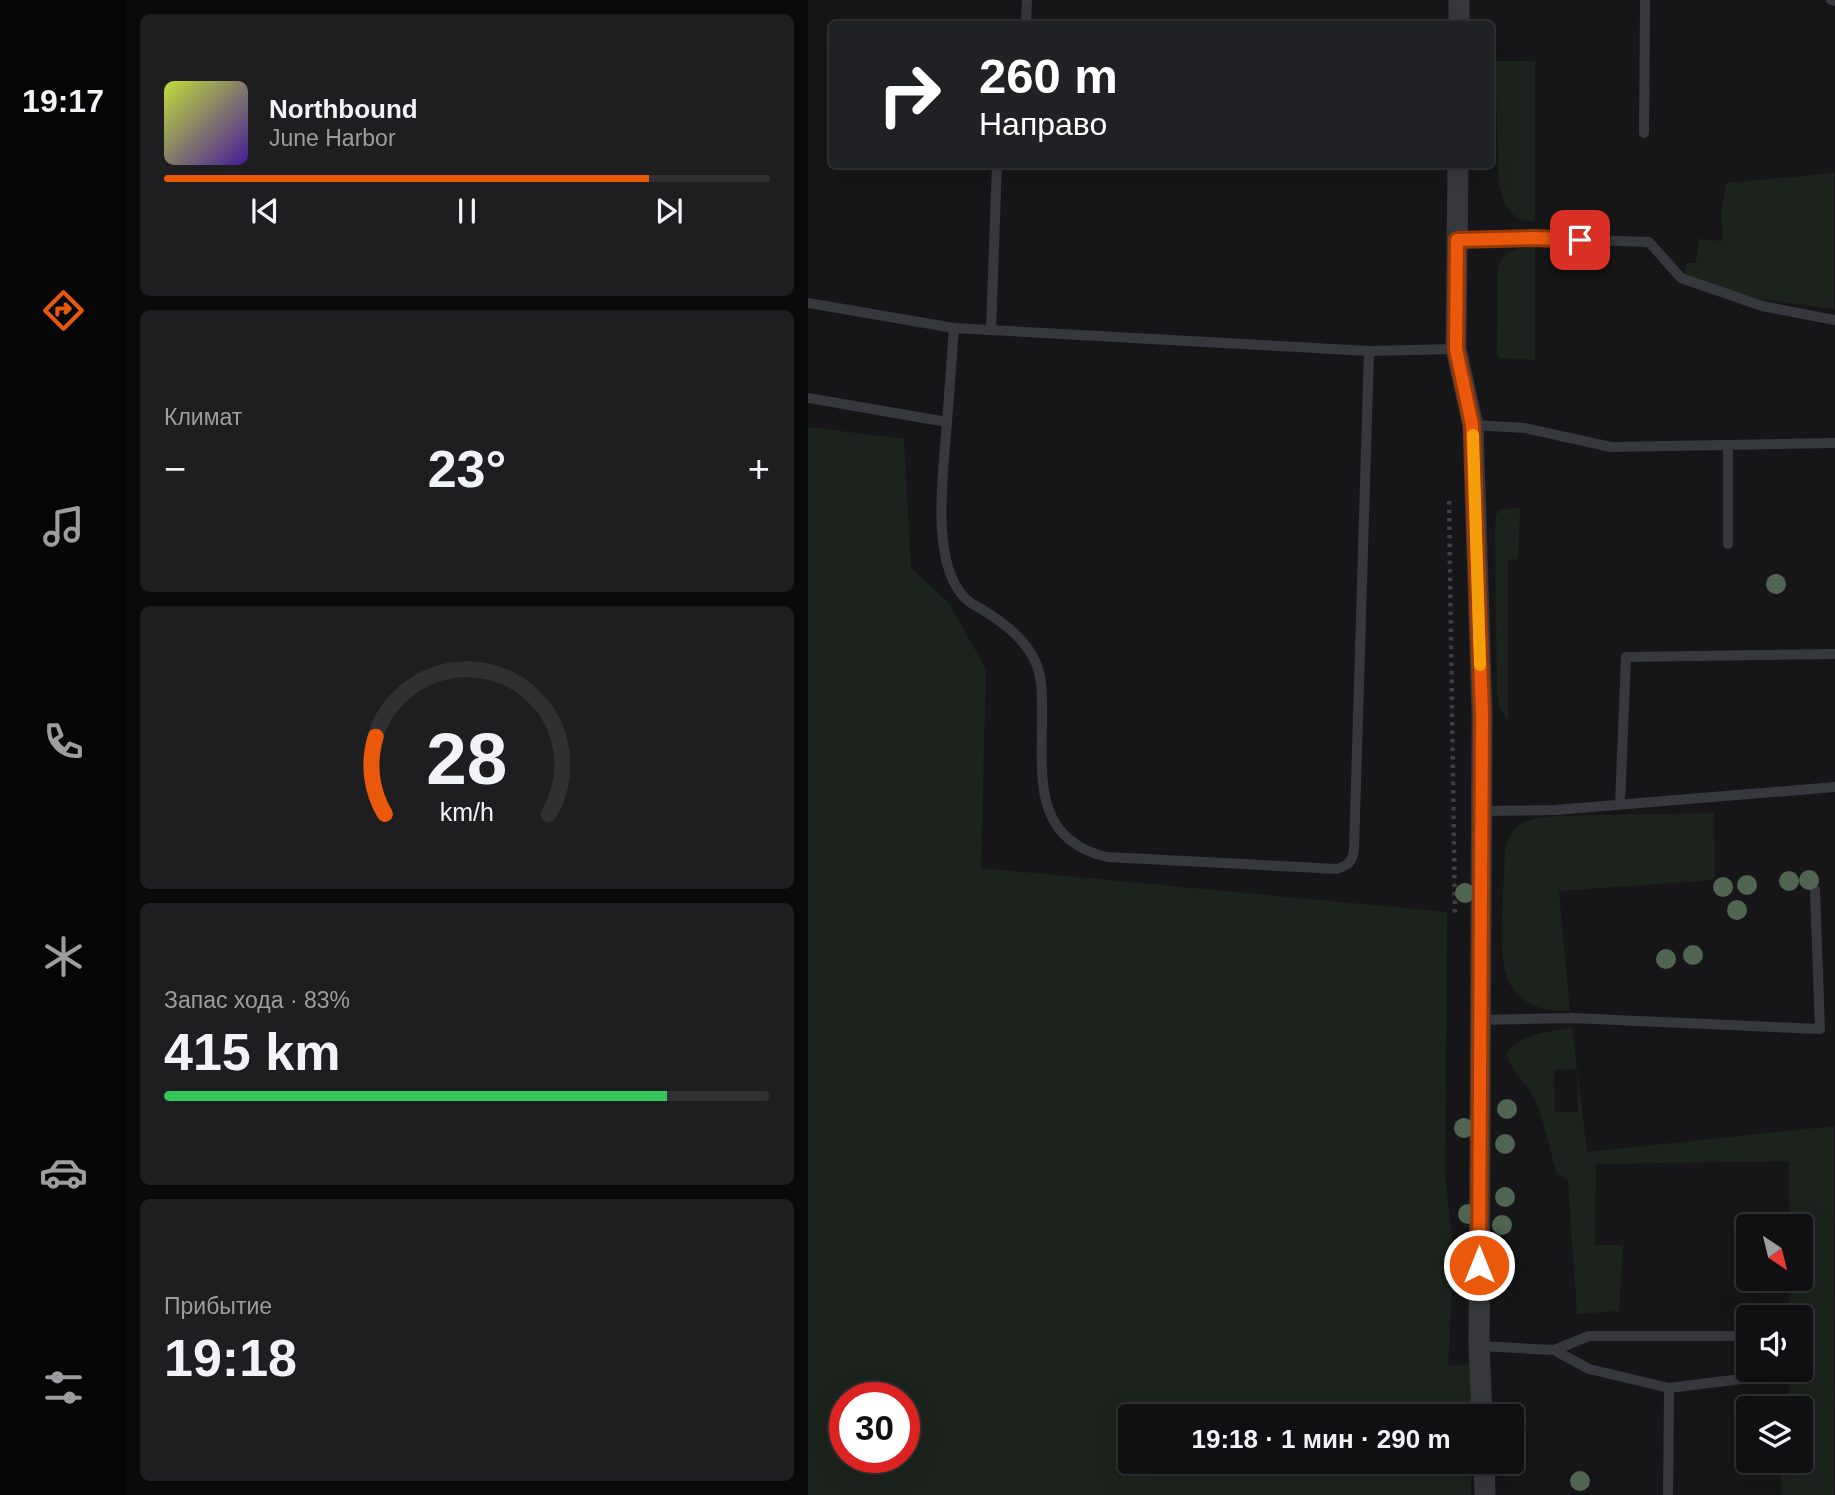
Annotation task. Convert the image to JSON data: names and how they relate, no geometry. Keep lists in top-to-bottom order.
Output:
{
  "north": "bottom right",
  "page": {
    "tabs": "19:17",
    "turn": ["260 m", "Направо"],
    "song": ["Northbound", "June Harbor"],
    "tile": [
      "Климат",
      ["Запас хода · 83%", "415 km"],
      ["Прибытие", "19:18"]
    ],
    "heat": ["−", "23°", "+"],
    "limit": "30",
    "trip": "19:18 · 1 мин · 290 m",
    "gauge": ["28", "km/h"]
  }
}
